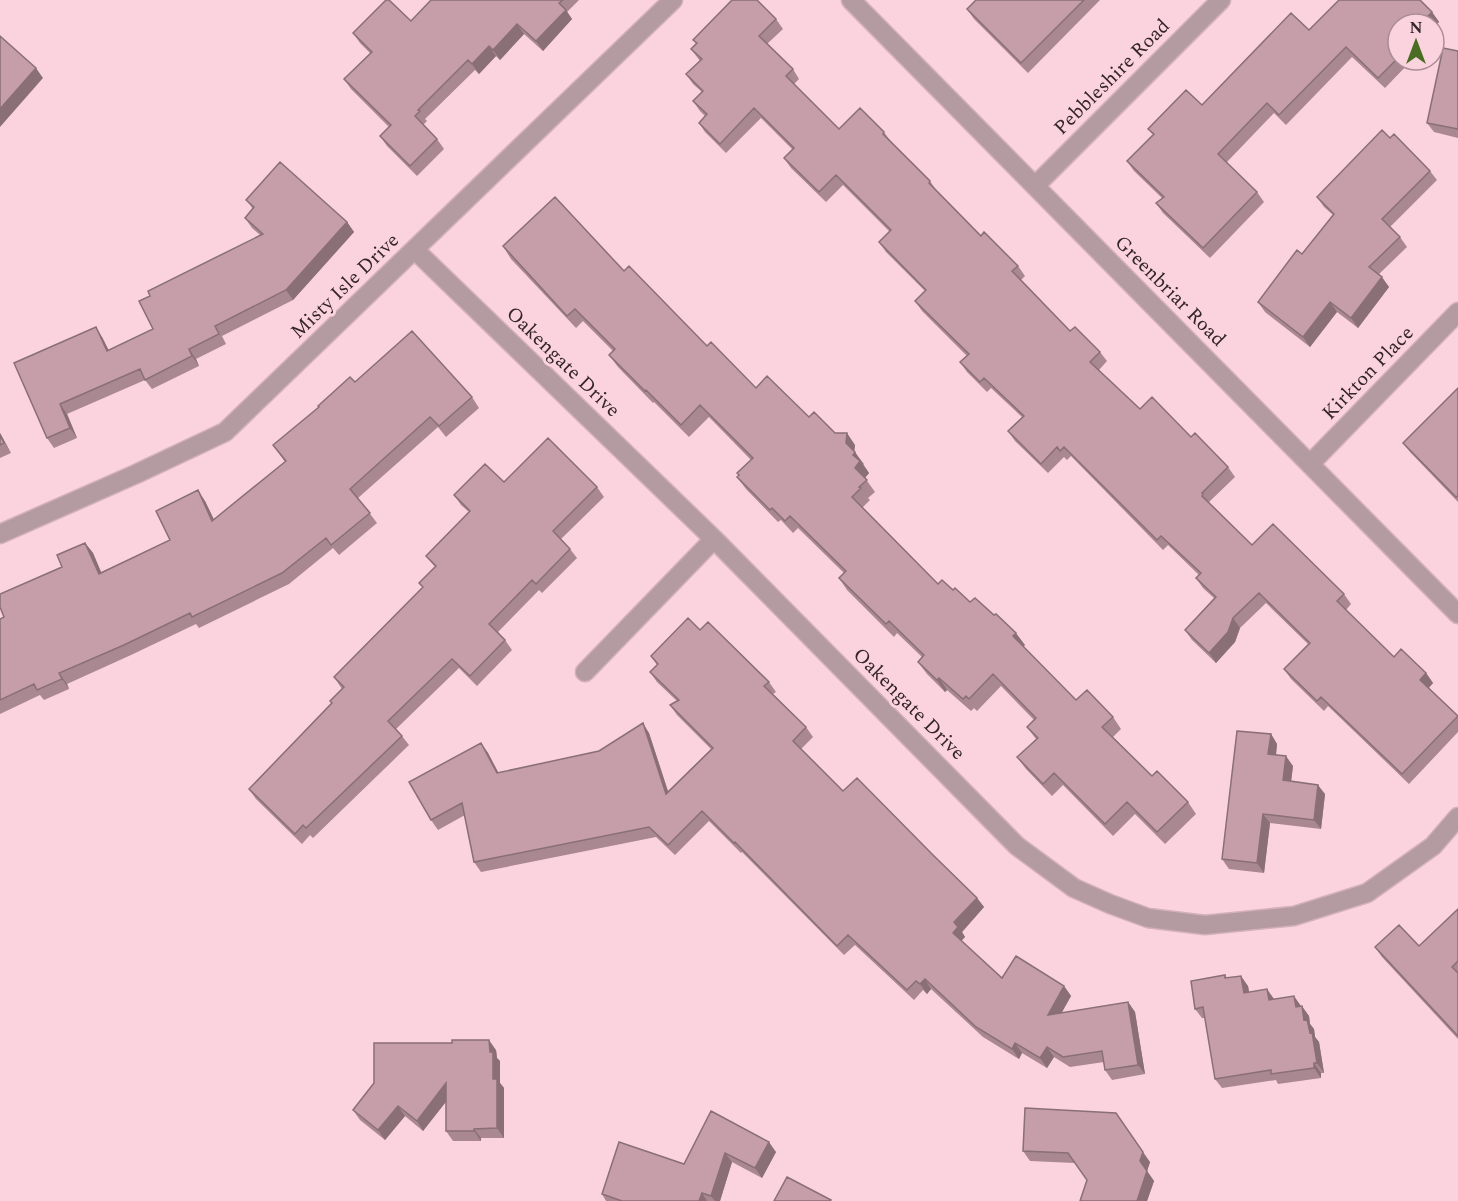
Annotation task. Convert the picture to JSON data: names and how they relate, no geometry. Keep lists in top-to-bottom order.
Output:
{
  "streets": {
    "street": [
      "Pebbleshire Road",
      "Misty Isle Drive",
      "Greenbriar Road",
      "Oakengate Drive",
      "Kirkton Place"
    ]
  },
  "crossings": [
    ["Pebbleshire Road", "Greenbriar Road"],
    ["Misty Isle Drive", "Oakengate Drive"],
    ["Greenbriar Road", "Kirkton Place"]
  ],
  "north": "top"
}
